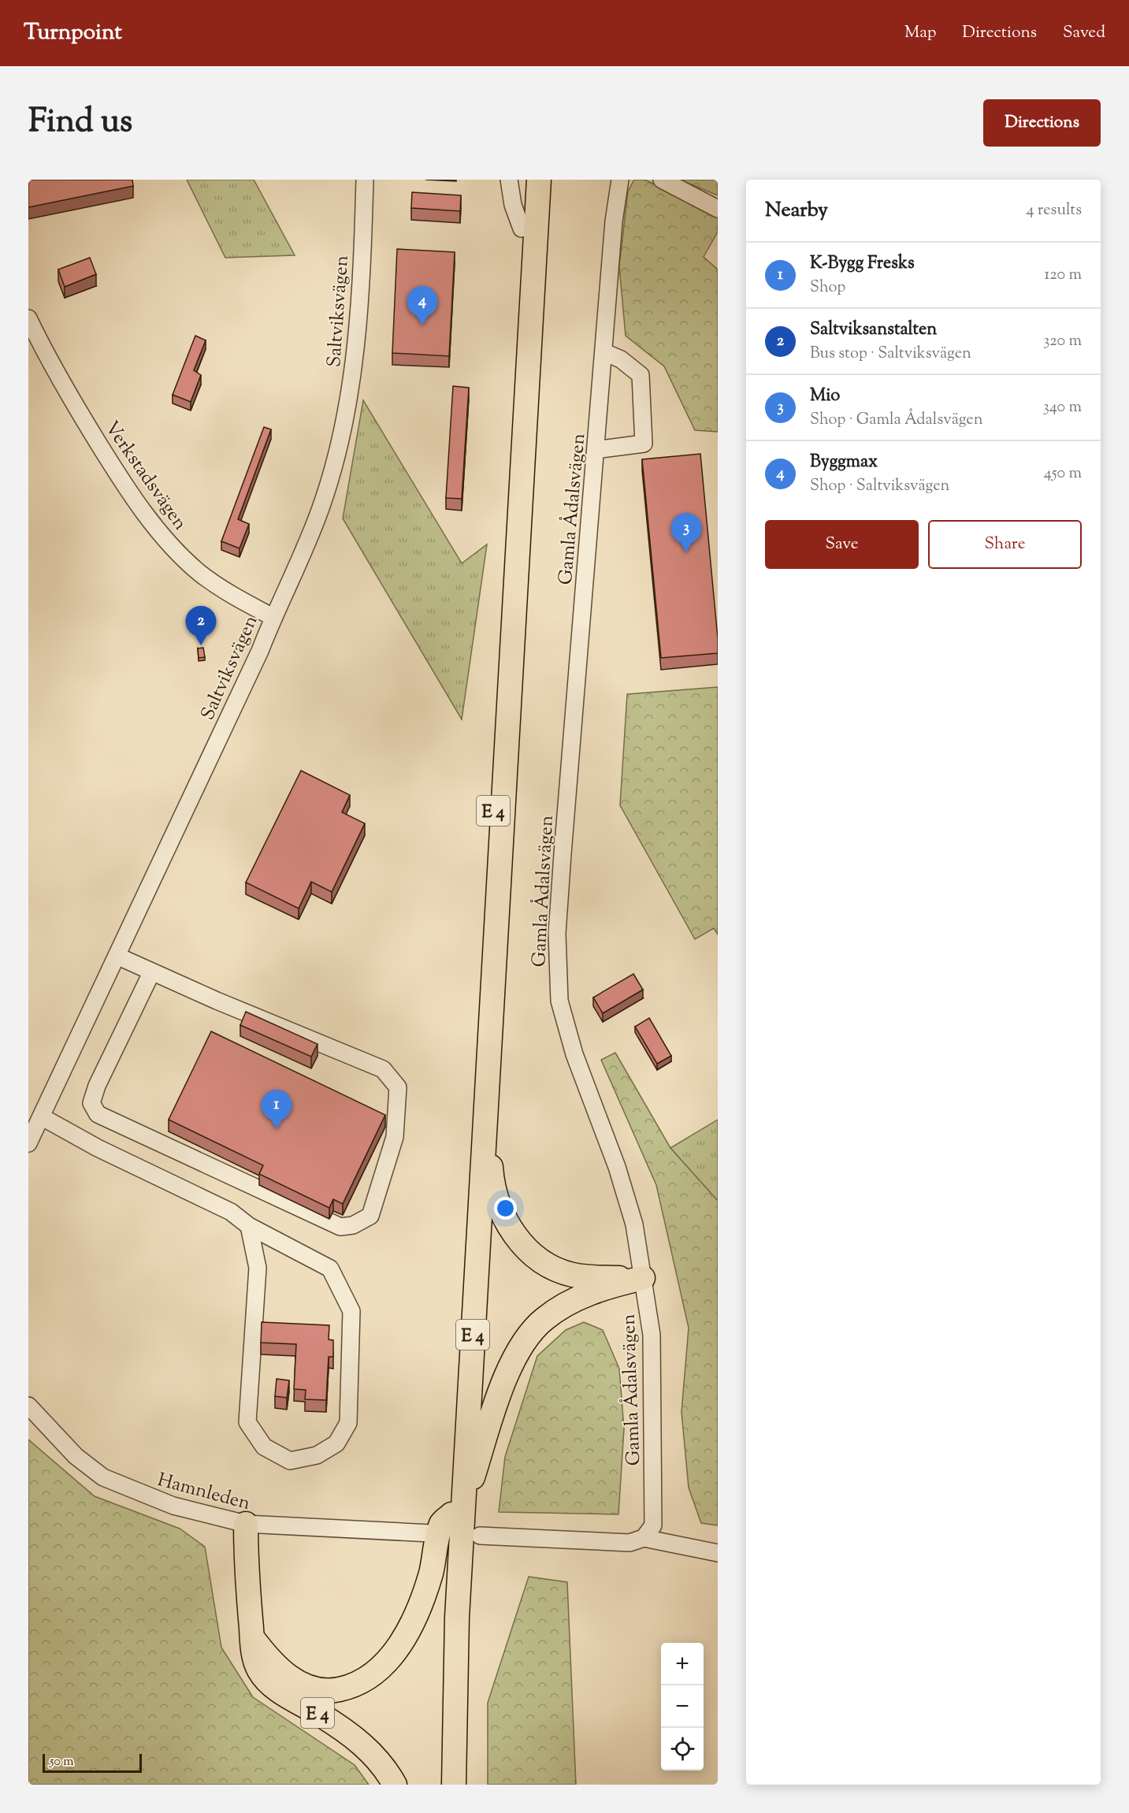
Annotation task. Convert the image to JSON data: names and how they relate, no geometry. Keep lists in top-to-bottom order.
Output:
{
  "streets": {
    "highway": ["E 4"],
    "street": [
      "Saltviksvägen",
      "Verkstadsvägen",
      "Gamla Ådalsvägen",
      "Hamnleden"
    ]
  },
  "crossings": [
    ["Saltviksvägen", "Verkstadsvägen"],
    ["Gamla Ådalsvägen", "E 4"],
    ["E 4", "Hamnleden"]
  ],
  "scale_bar": "50 m",
  "page": {
    "header": "Turnpoint",
    "nav": ["Map", "Directions", "Saved"],
    "title": "Find us",
    "buttons": [
      "Directions",
      ["Save", "Share"]
    ],
    "heading": ["Nearby", "4 results"],
    "list": [
      {
        "mark": "1",
        "name": "K-Bygg Fresks",
        "note": "Shop",
        "value": "120 m"
      },
      {
        "mark": "2",
        "name": "Saltviksanstalten",
        "note": "Bus stop · Saltviksvägen",
        "value": "320 m"
      },
      {
        "mark": "3",
        "name": "Mio",
        "note": "Shop · Gamla Ådalsvägen",
        "value": "340 m"
      },
      {
        "mark": "4",
        "name": "Byggmax",
        "note": "Shop · Saltviksvägen",
        "value": "450 m"
      }
    ],
    "pins": [
      "4",
      "3",
      "2",
      "1"
    ],
    "map_buttons": ["+", "−"],
    "scale": "50 m"
  }
}
